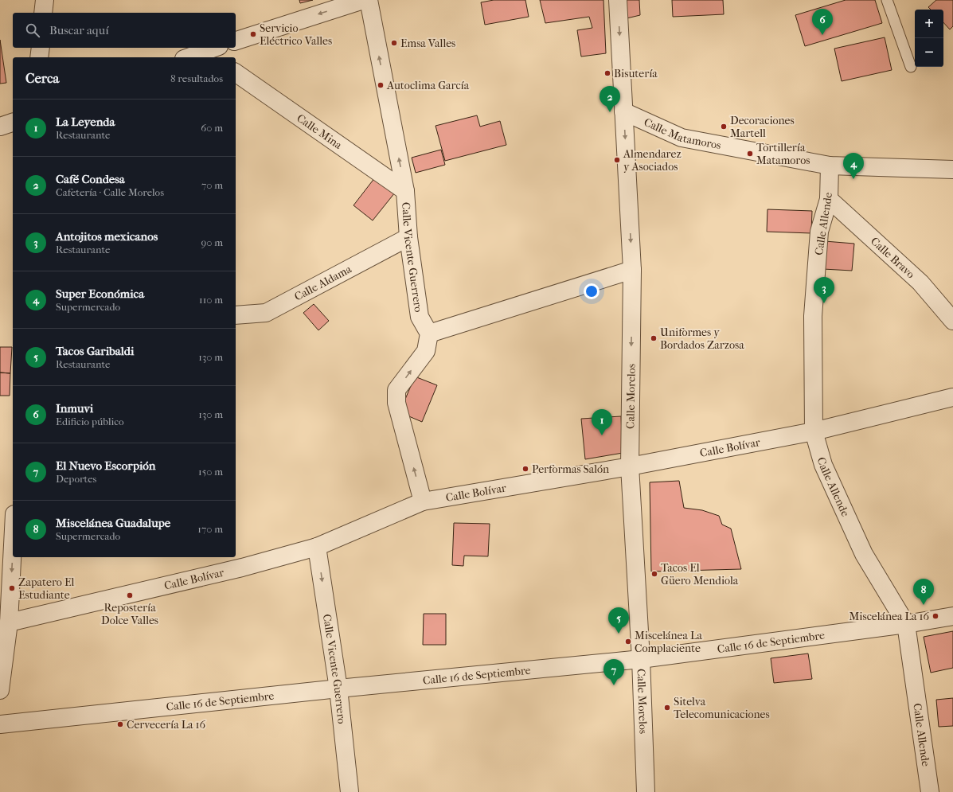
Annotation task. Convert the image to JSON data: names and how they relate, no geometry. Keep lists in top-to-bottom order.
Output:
{
  "streets": {
    "street": [
      "Calle Mina",
      "Calle Matamoros",
      "Calle Allende",
      "Calle Vicente Guerrero",
      "Calle Bravo",
      "Calle Aldama",
      "Calle Morelos",
      "Calle Bolívar",
      "Calle 16 de Septiembre"
    ]
  },
  "crossings": [
    ["Calle Mina", "Calle Vicente Guerrero"],
    ["Calle Matamoros", "Calle Allende"],
    ["Calle Matamoros", "Calle Morelos"],
    ["Calle Allende", "Calle Bravo"],
    ["Calle Allende", "Calle Bolívar"],
    ["Calle Allende", "Calle 16 de Septiembre"],
    ["Calle Vicente Guerrero", "Calle Aldama"],
    ["Calle Vicente Guerrero", "Calle Bolívar"],
    ["Calle Vicente Guerrero", "Calle 16 de Septiembre"],
    ["Calle Morelos", "Calle Bolívar"],
    ["Calle Morelos", "Calle 16 de Septiembre"]
  ],
  "one_way": ["Calle Morelos"],
  "places": [
    "Servicio Eléctrico Valles",
    "Emsa Valles",
    "Bisutería",
    "Autoclima García",
    "Decoraciones Martell",
    "Tortillería Matamoros",
    "Almendarez y Asociados",
    "Uniformes y Bordados Zarzosa",
    "Performas Salón",
    "Tacos El Güero Mendiola",
    "Zapatero El Estudiante",
    "Repostería Dolce Valles",
    "Miscelánea La 16",
    "Miscelánea La Complaciente",
    "Sitelva Telecomunicaciones",
    "Cervecería La 16"
  ],
  "page": {
    "pins": [
      "6",
      "2",
      "4",
      "3",
      "1",
      "8",
      "5",
      "7"
    ],
    "map_buttons": ["+", "−"],
    "search": "Buscar aquí",
    "heading": ["Cerca", "8 resultados"],
    "list": [
      {
        "mark": "1",
        "name": "La Leyenda",
        "note": "Restaurante",
        "value": "60 m"
      },
      {
        "mark": "2",
        "name": "Café Condesa",
        "note": "Cafetería · Calle Morelos",
        "value": "70 m"
      },
      {
        "mark": "3",
        "name": "Antojitos mexicanos",
        "note": "Restaurante",
        "value": "90 m"
      },
      {
        "mark": "4",
        "name": "Super Económica",
        "note": "Supermercado",
        "value": "110 m"
      },
      {
        "mark": "5",
        "name": "Tacos Garibaldi",
        "note": "Restaurante",
        "value": "130 m"
      },
      {
        "mark": "6",
        "name": "Inmuvi",
        "note": "Edificio público",
        "value": "130 m"
      },
      {
        "mark": "7",
        "name": "El Nuevo Escorpión",
        "note": "Deportes",
        "value": "150 m"
      },
      {
        "mark": "8",
        "name": "Miscelánea Guadalupe",
        "note": "Supermercado",
        "value": "170 m"
      }
    ]
  }
}
